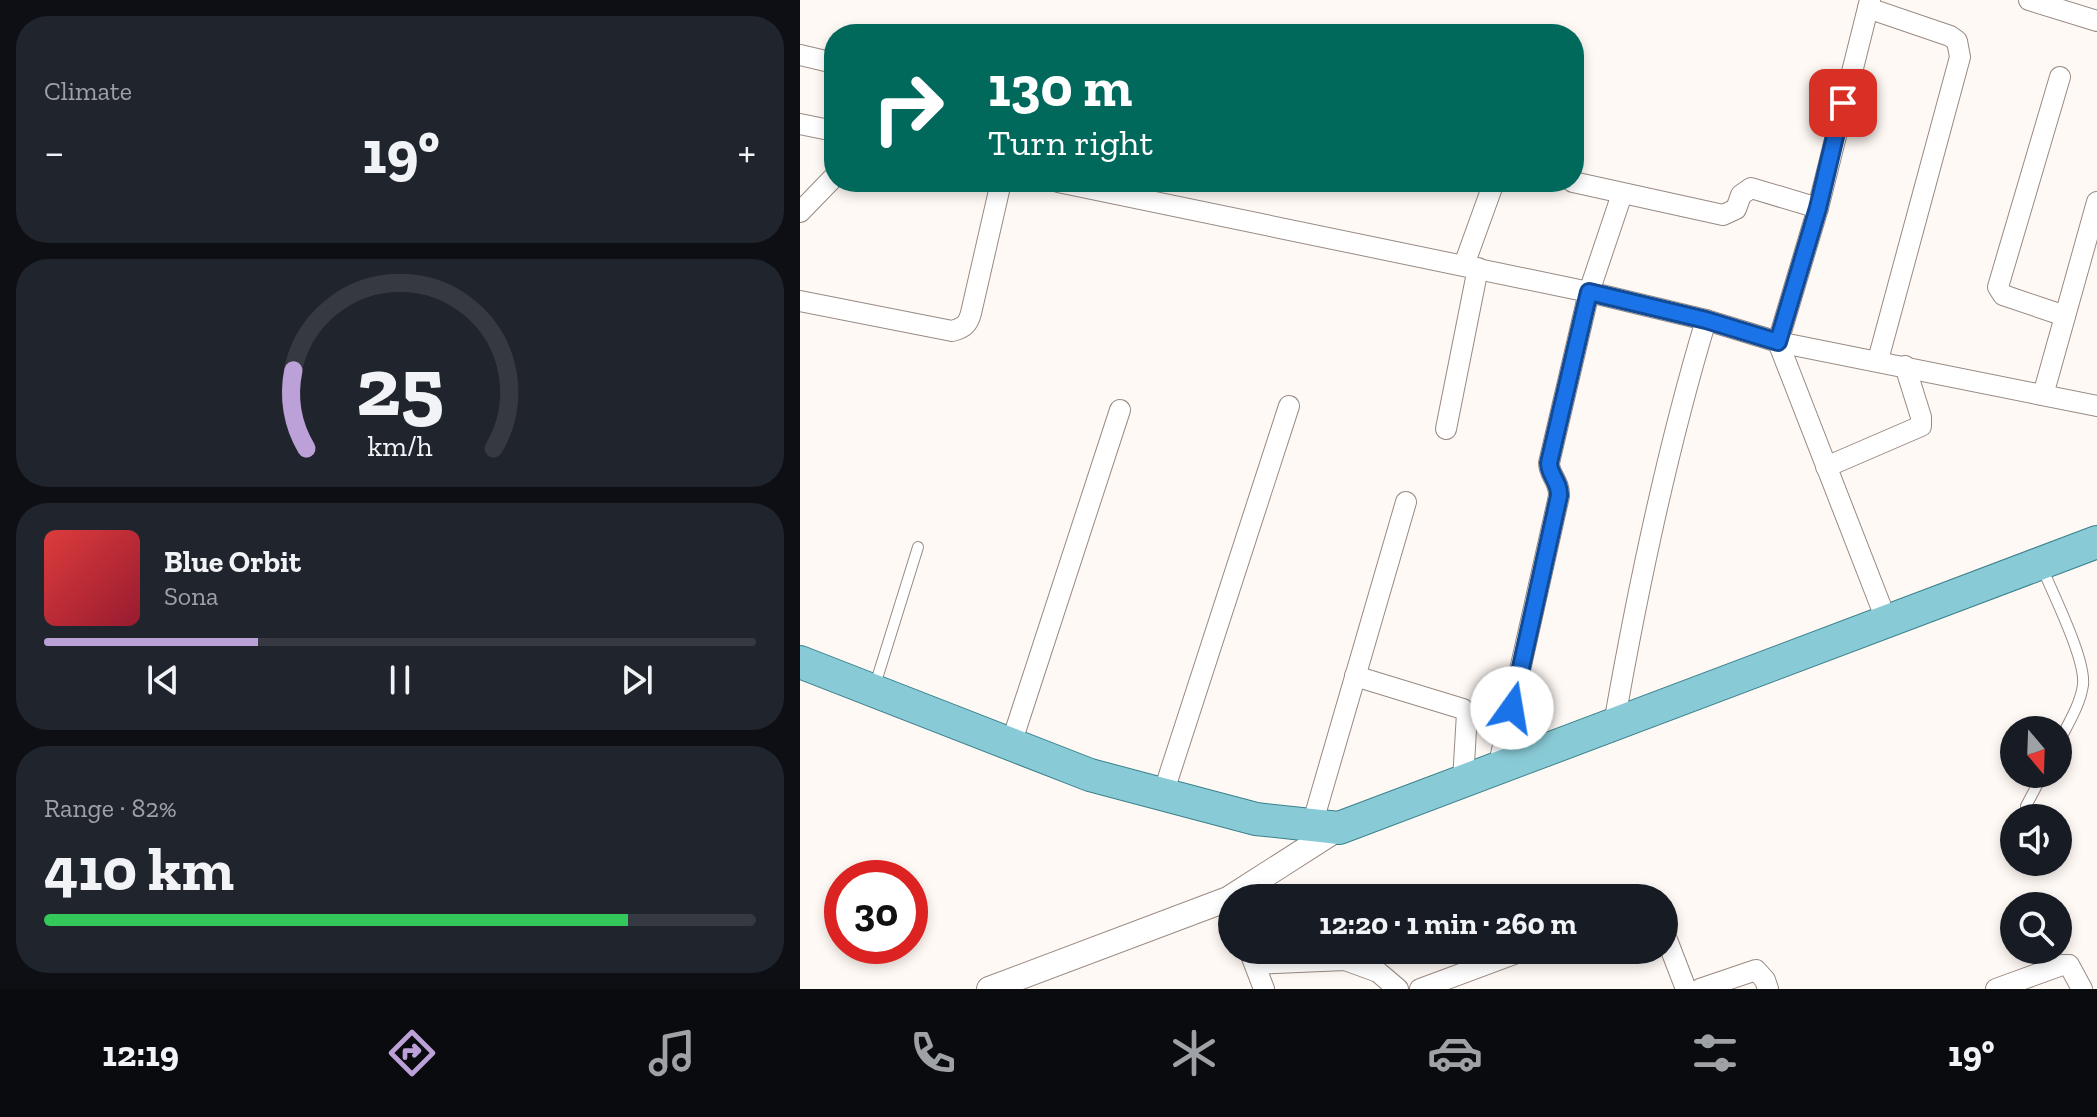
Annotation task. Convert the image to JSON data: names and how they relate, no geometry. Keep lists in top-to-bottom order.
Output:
{
  "north": "bottom",
  "page": {
    "tile": [
      "Climate",
      ["Range · 82%", "410 km"]
    ],
    "turn": ["130 m", "Turn right"],
    "heat": ["−", "19°", "+"],
    "song": ["Blue Orbit", "Sona"],
    "limit": "30",
    "trip": "12:20 · 1 min · 260 m",
    "tabs": ["12:19", "19°"],
    "gauge": ["25", "km/h"]
  }
}
